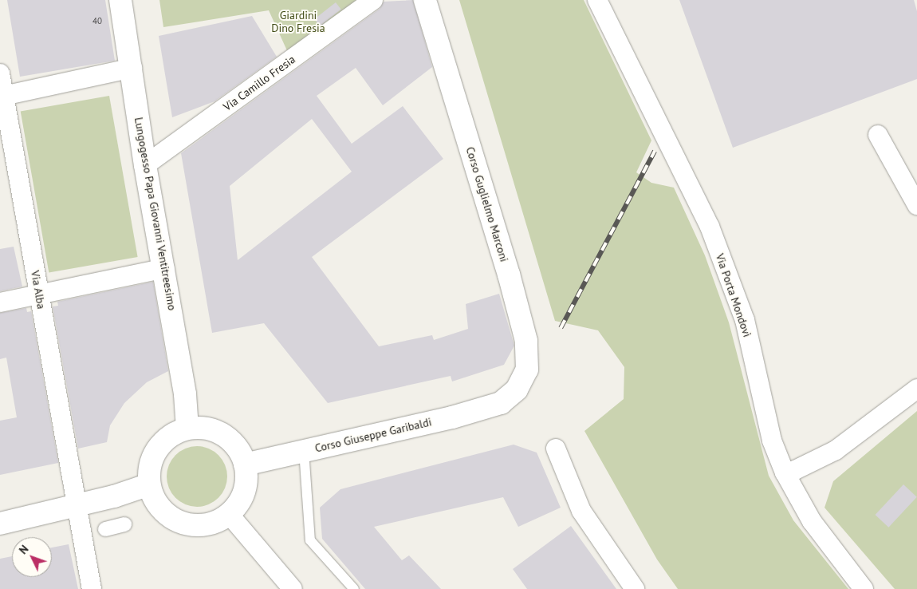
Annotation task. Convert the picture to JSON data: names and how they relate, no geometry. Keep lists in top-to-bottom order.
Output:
{
  "streets": {
    "street": [
      "Via Camillo Fresia",
      "Corso Guglielmo Marconi",
      "Lungogesso Papa Giovanni Ventitreesimo",
      "Via Alba",
      "Via Porta Mondovì",
      "Corso Giuseppe Garibaldi"
    ]
  },
  "crossings": [
    ["Via Camillo Fresia", "Lungogesso Papa Giovanni Ventitreesimo"],
    ["Corso Guglielmo Marconi", "Corso Giuseppe Garibaldi"],
    ["Lungogesso Papa Giovanni Ventitreesimo", "Corso Giuseppe Garibaldi"]
  ],
  "parks": ["Giardini Dino Fresia"],
  "house_numbers": ["40"],
  "north": "top left"
}
